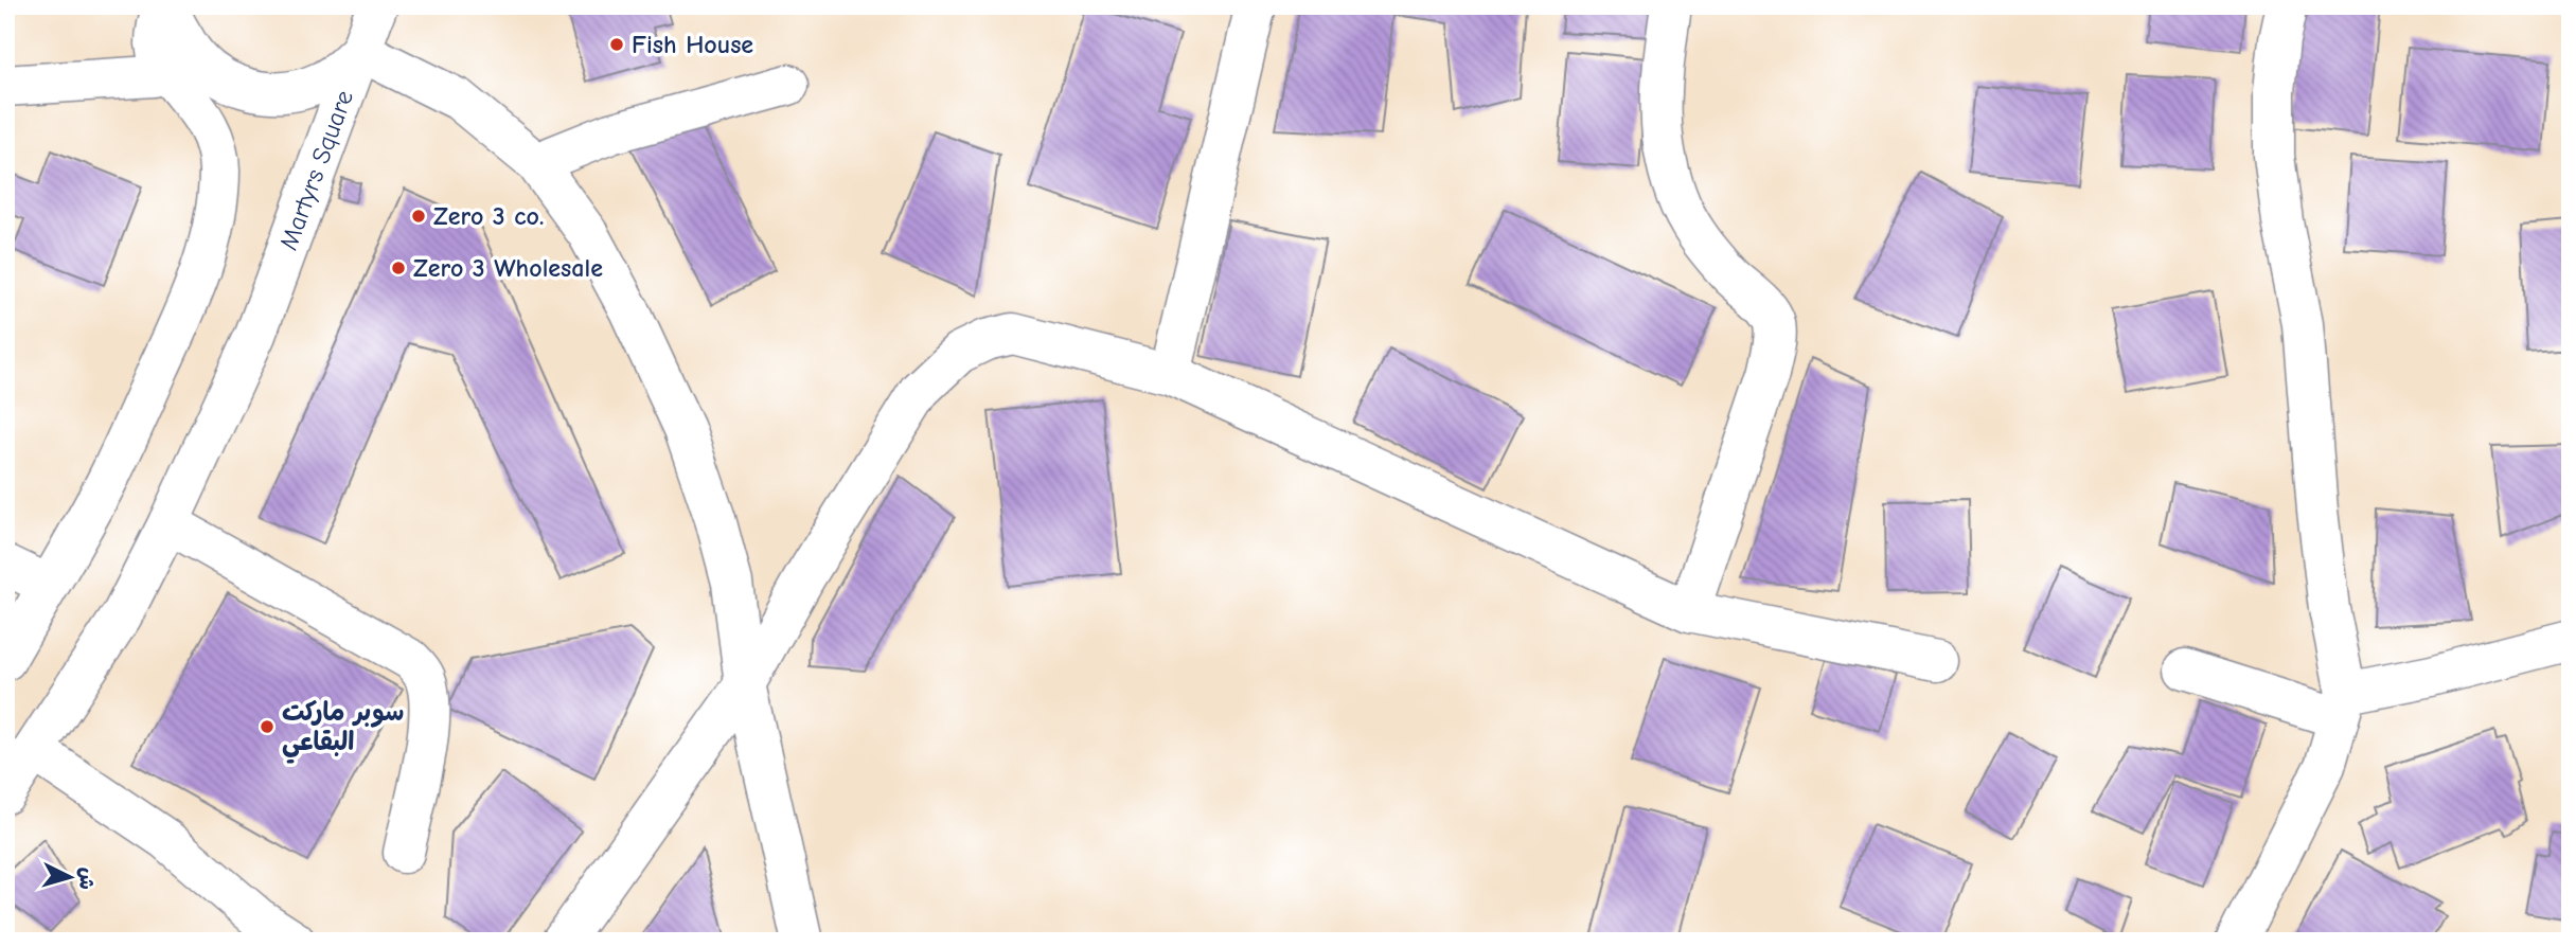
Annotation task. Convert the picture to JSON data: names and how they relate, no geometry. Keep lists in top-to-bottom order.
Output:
{
  "streets": {
    "street": ["Martyrs Square"]
  },
  "places": [
    "Fish House",
    "Zero 3 co.",
    "Zero 3 Wholesale",
    "سوبر ماركت البقاعي"
  ],
  "north": "right"
}
